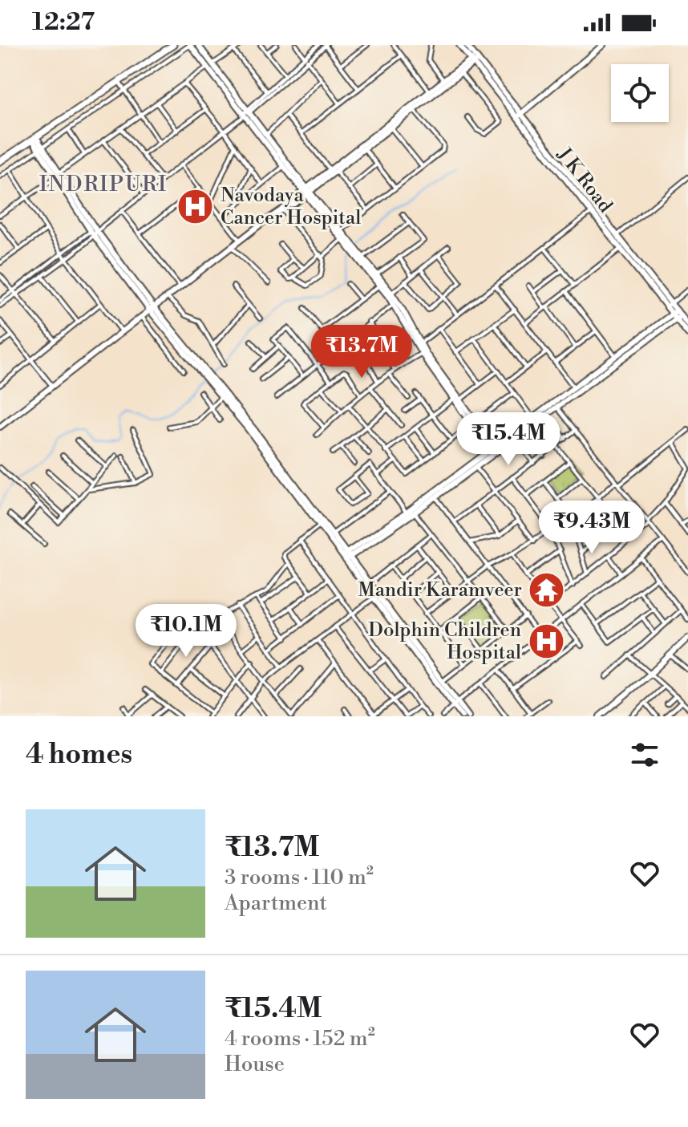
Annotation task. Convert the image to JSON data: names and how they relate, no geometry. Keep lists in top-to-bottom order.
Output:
{
  "streets": {
    "street": ["J K Road"]
  },
  "districts": ["INDRIPURI"],
  "places": {
    "hospital": ["Navodaya Cancer Hospital", "Dolphin Children Hospital"],
    "temple": ["Mandir Karamveer"]
  },
  "page": {
    "status": "12:27",
    "price": [
      "₹13.7M",
      "₹15.4M",
      "₹9.43M",
      "₹10.1M"
    ],
    "heading": "4 homes",
    "list": [
      {
        "name": "₹13.7M",
        "note": "3 rooms · 110 m² · Apartment"
      },
      {
        "name": "₹15.4M",
        "note": "4 rooms · 152 m² · House"
      }
    ]
  }
}
